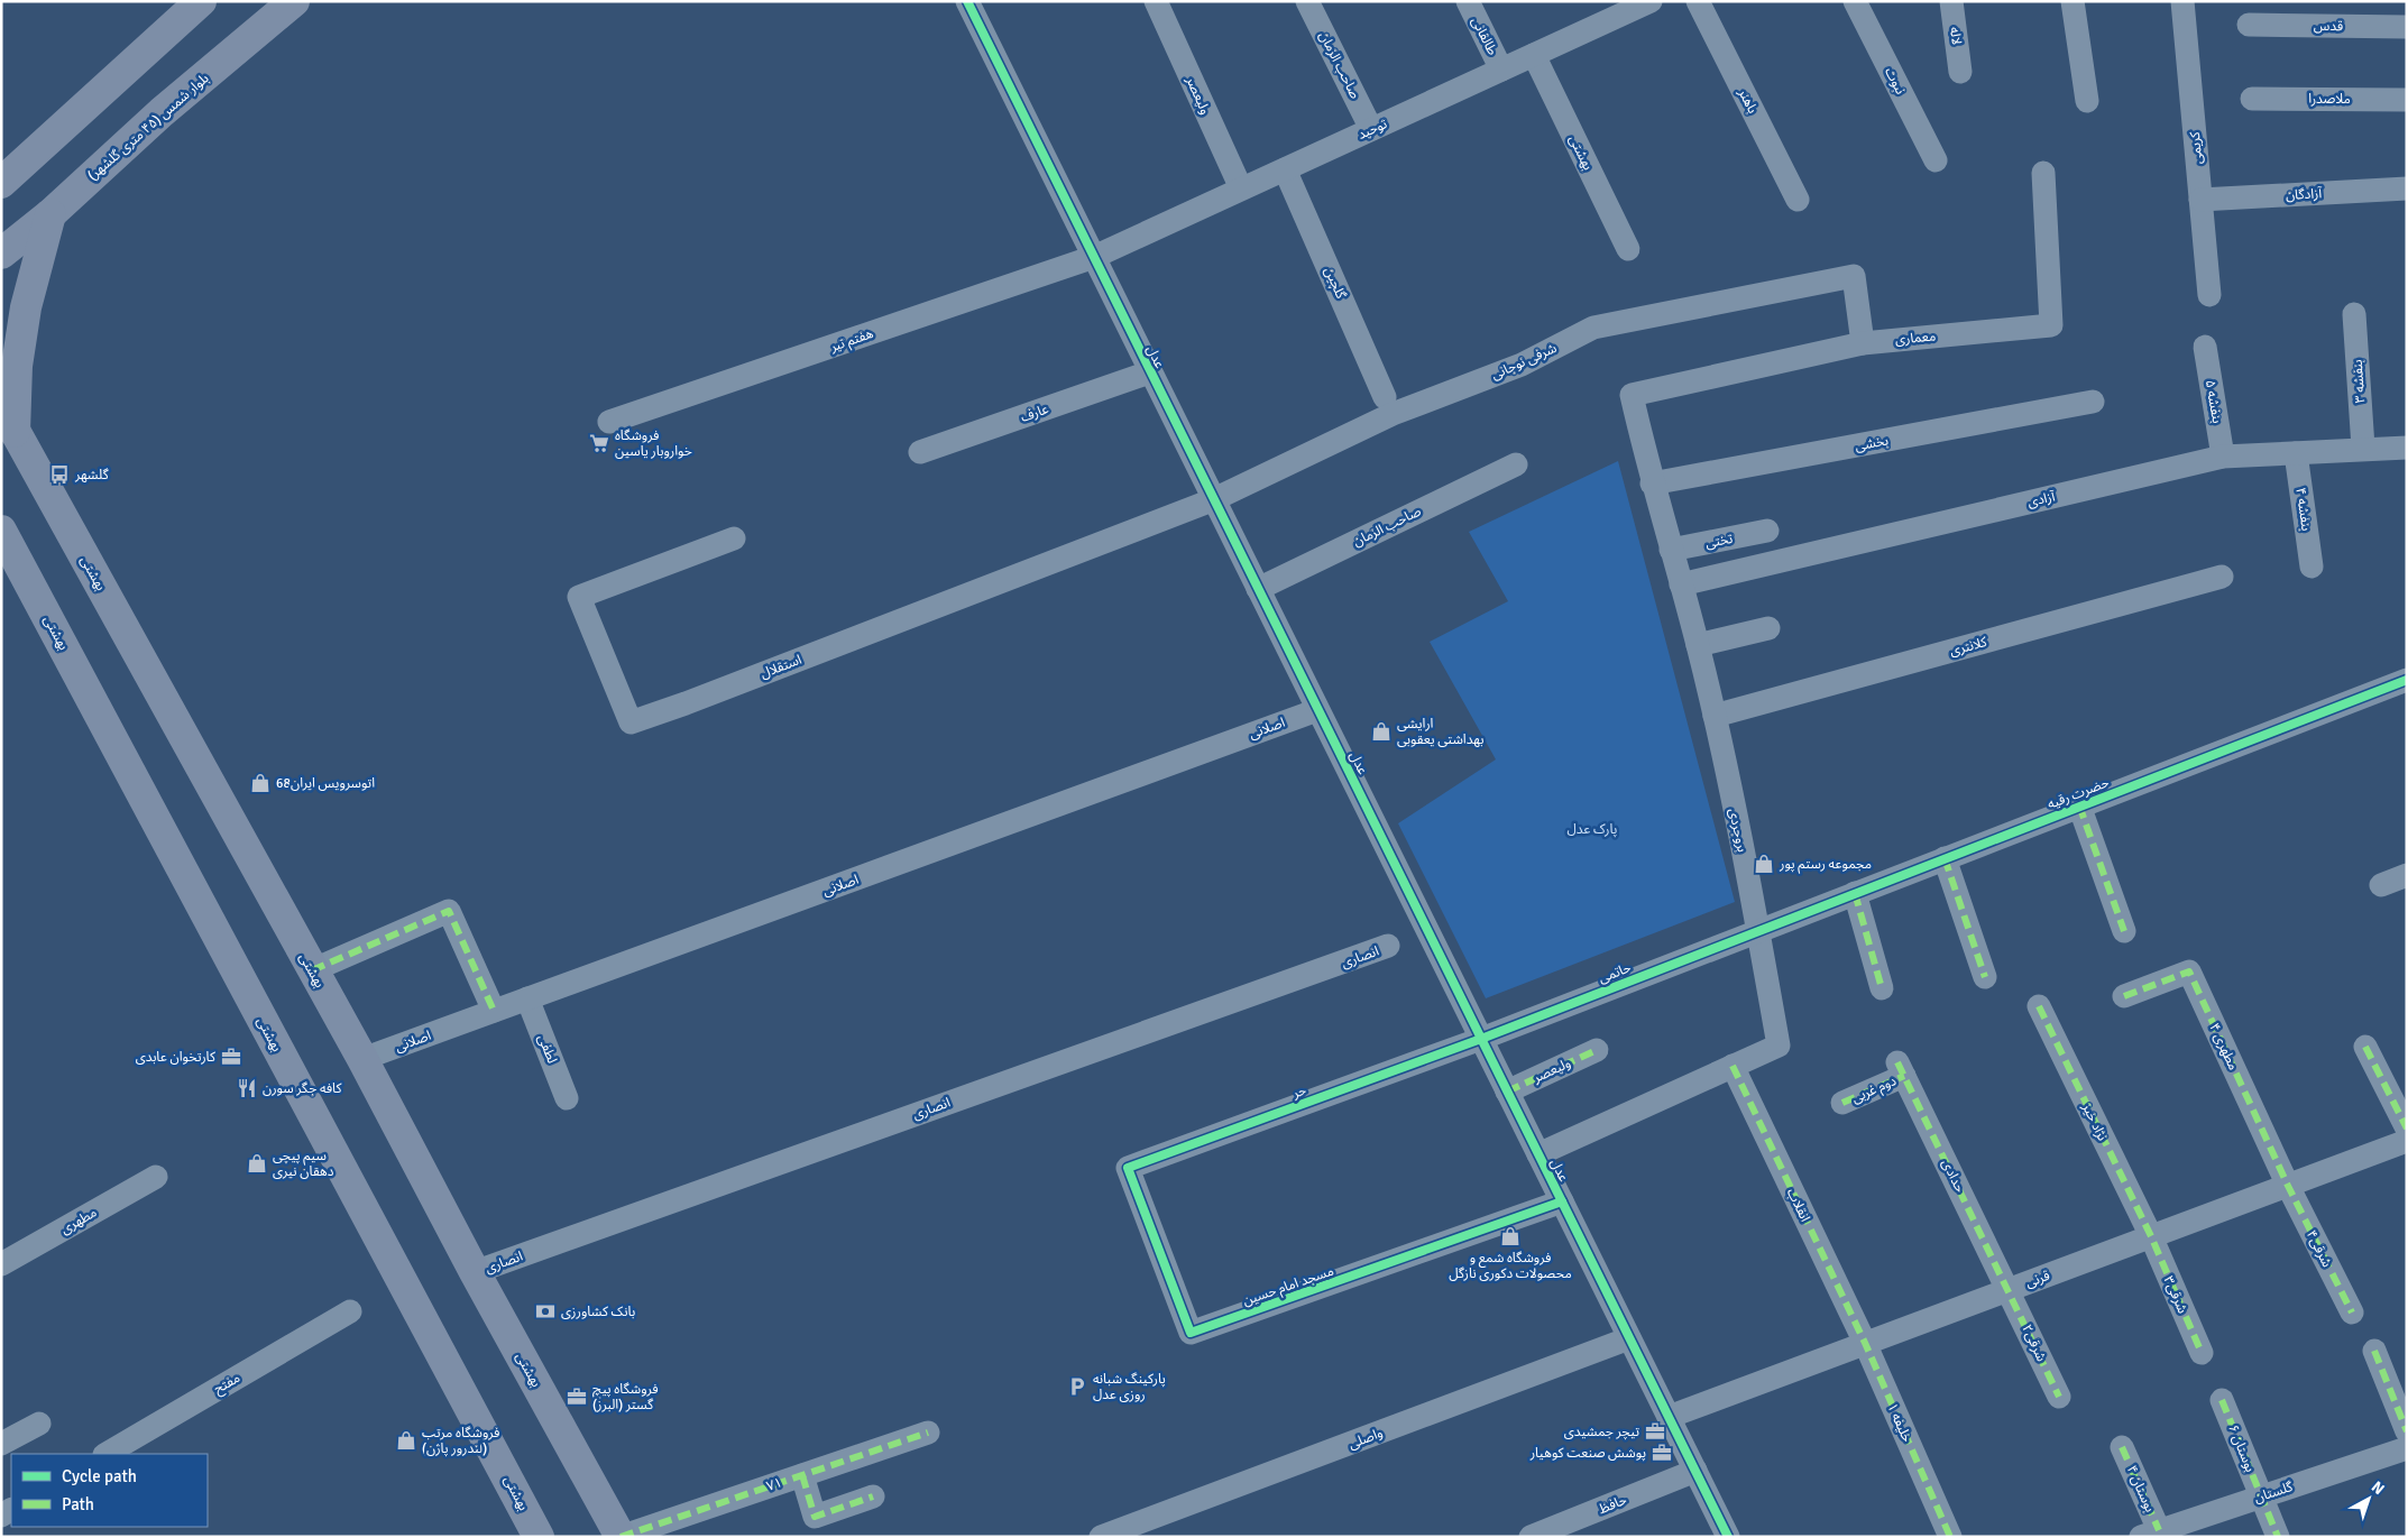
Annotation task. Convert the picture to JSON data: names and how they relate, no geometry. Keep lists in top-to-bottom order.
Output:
{
  "streets": {
    "main road": ["بلوار شمس (۴۵ متری گلشهر)", "بهشتی", "بهشتى"],
    "street": [
      "قدس",
      "طالقانی",
      "لاله",
      "صاحب الزمان",
      "نبوت",
      "ولیعصر",
      "ملاصدرا",
      "باهنر",
      "توحید",
      "کریمی",
      "آزادگان",
      "گلچین",
      "معماری",
      "هفتم تیر",
      "عدل",
      "شرفی نوجانی",
      "بنفشه ۳",
      "بنفشه ۵",
      "عارف",
      "بخشی",
      "آزادی",
      "بنفشه ۴",
      "تختی",
      "کلانتری",
      "استقلال",
      "اصلانی",
      "حضرت رقیه",
      "بروجردی",
      "انصاری",
      "حاتمی",
      "مطهری ۴",
      "لطفی",
      "دوم غربی",
      "حر",
      "نژاد خیز",
      "حدادی",
      "انقلاب",
      "مطهری",
      "۴شرقی",
      "قرنی",
      "مسجد امام حسین",
      "۳شرقی",
      "۲شرقی",
      "مفتح",
      "خلیفه ۱",
      "واصلی",
      "بوستان ۶",
      "۷۱",
      "بوستان ۴",
      "گلستان",
      "حافظ"
    ]
  },
  "crossings": [
    ["طالقانی", "توحید"],
    ["صاحب الزمان", "توحید"],
    ["صاحب الزمان", "عدل"],
    ["ولیعصر", "توحید"],
    ["ولیعصر", "عدل"],
    ["توحید", "بهشتی"],
    ["توحید", "گلچین"],
    ["توحید", "هفتم تیر"],
    ["توحید", "عدل"],
    ["کریمی", "آزادگان"],
    ["معماری", "شرفی نوجانی"],
    ["معماری", "بروجردی"],
    ["هفتم تیر", "عدل"],
    ["عدل", "شرفی نوجانی"],
    ["عدل", "عارف"],
    ["عدل", "استقلال"],
    ["عدل", "اصلانی"],
    ["عدل", "بروجردی"],
    ["عدل", "حاتمی"],
    ["عدل", "حر"],
    ["عدل", "قرنی"],
    ["عدل", "مسجد امام حسین"],
    ["عدل", "واصلی"],
    ["عدل", "حافظ"],
    ["شرفی نوجانی", "استقلال"],
    ["بنفشه ۳", "آزادی"],
    ["بنفشه ۵", "آزادی"],
    ["بخشی", "بروجردی"],
    ["آزادی", "بنفشه ۴"],
    ["آزادی", "بروجردی"],
    ["تختی", "بروجردی"],
    ["بهشتى", "اصلانی"],
    ["بهشتى", "انصاری"],
    ["بهشتى", "۷۱"],
    ["کلانتری", "بروجردی"],
    ["اصلانی", "لطفی"],
    ["حضرت رقیه", "بروجردی"],
    ["حضرت رقیه", "حاتمی"],
    ["بروجردی", "حاتمی"],
    ["بروجردی", "انقلاب"],
    ["حاتمی", "حر"],
    ["مطهری ۴", "۴شرقی"],
    ["مطهری ۴", "قرنی"],
    ["دوم غربی", "حدادی"],
    ["حر", "مسجد امام حسین"],
    ["نژاد خیز", "قرنی"],
    ["نژاد خیز", "۳شرقی"],
    ["حدادی", "قرنی"],
    ["حدادی", "۲شرقی"],
    ["انقلاب", "قرنی"],
    ["انقلاب", "خلیفه ۱"],
    ["۴شرقی", "قرنی"],
    ["قرنی", "۳شرقی"],
    ["قرنی", "۲شرقی"],
    ["قرنی", "خلیفه ۱"],
    ["بوستان ۶", "گلستان"],
    ["بوستان ۴", "گلستان"]
  ],
  "parks": ["پارک عدل"],
  "places": {
    "supermarket": ["فروشگاه خواروبار یاسین"],
    "bus stop": ["گلشهر"],
    "shop": [
      "ارایشی بهداشتی یعقوبی",
      "اتوسرویس ایران68",
      "مجموعه رستم پور",
      "سیم پیچی دهقان نیری",
      "فروشگاه شمع و محصولات دکوری نازگل",
      "فروشگاه مرتب (لندرور پاژن)"
    ],
    "office": [
      "کارتخوان عابدی",
      "فروشگاه پیچ گستر (البرز)",
      "تیچر جمشیدی",
      "پوشش صنعت کوهیار"
    ],
    "restaurant": ["کافه جگر سورن"],
    "bank": ["بانک کشاورزی"],
    "parking": ["پارکینگ شبانه روزی عدل"]
  },
  "legend": ["Cycle path", "Path"],
  "north": "top right"
}
